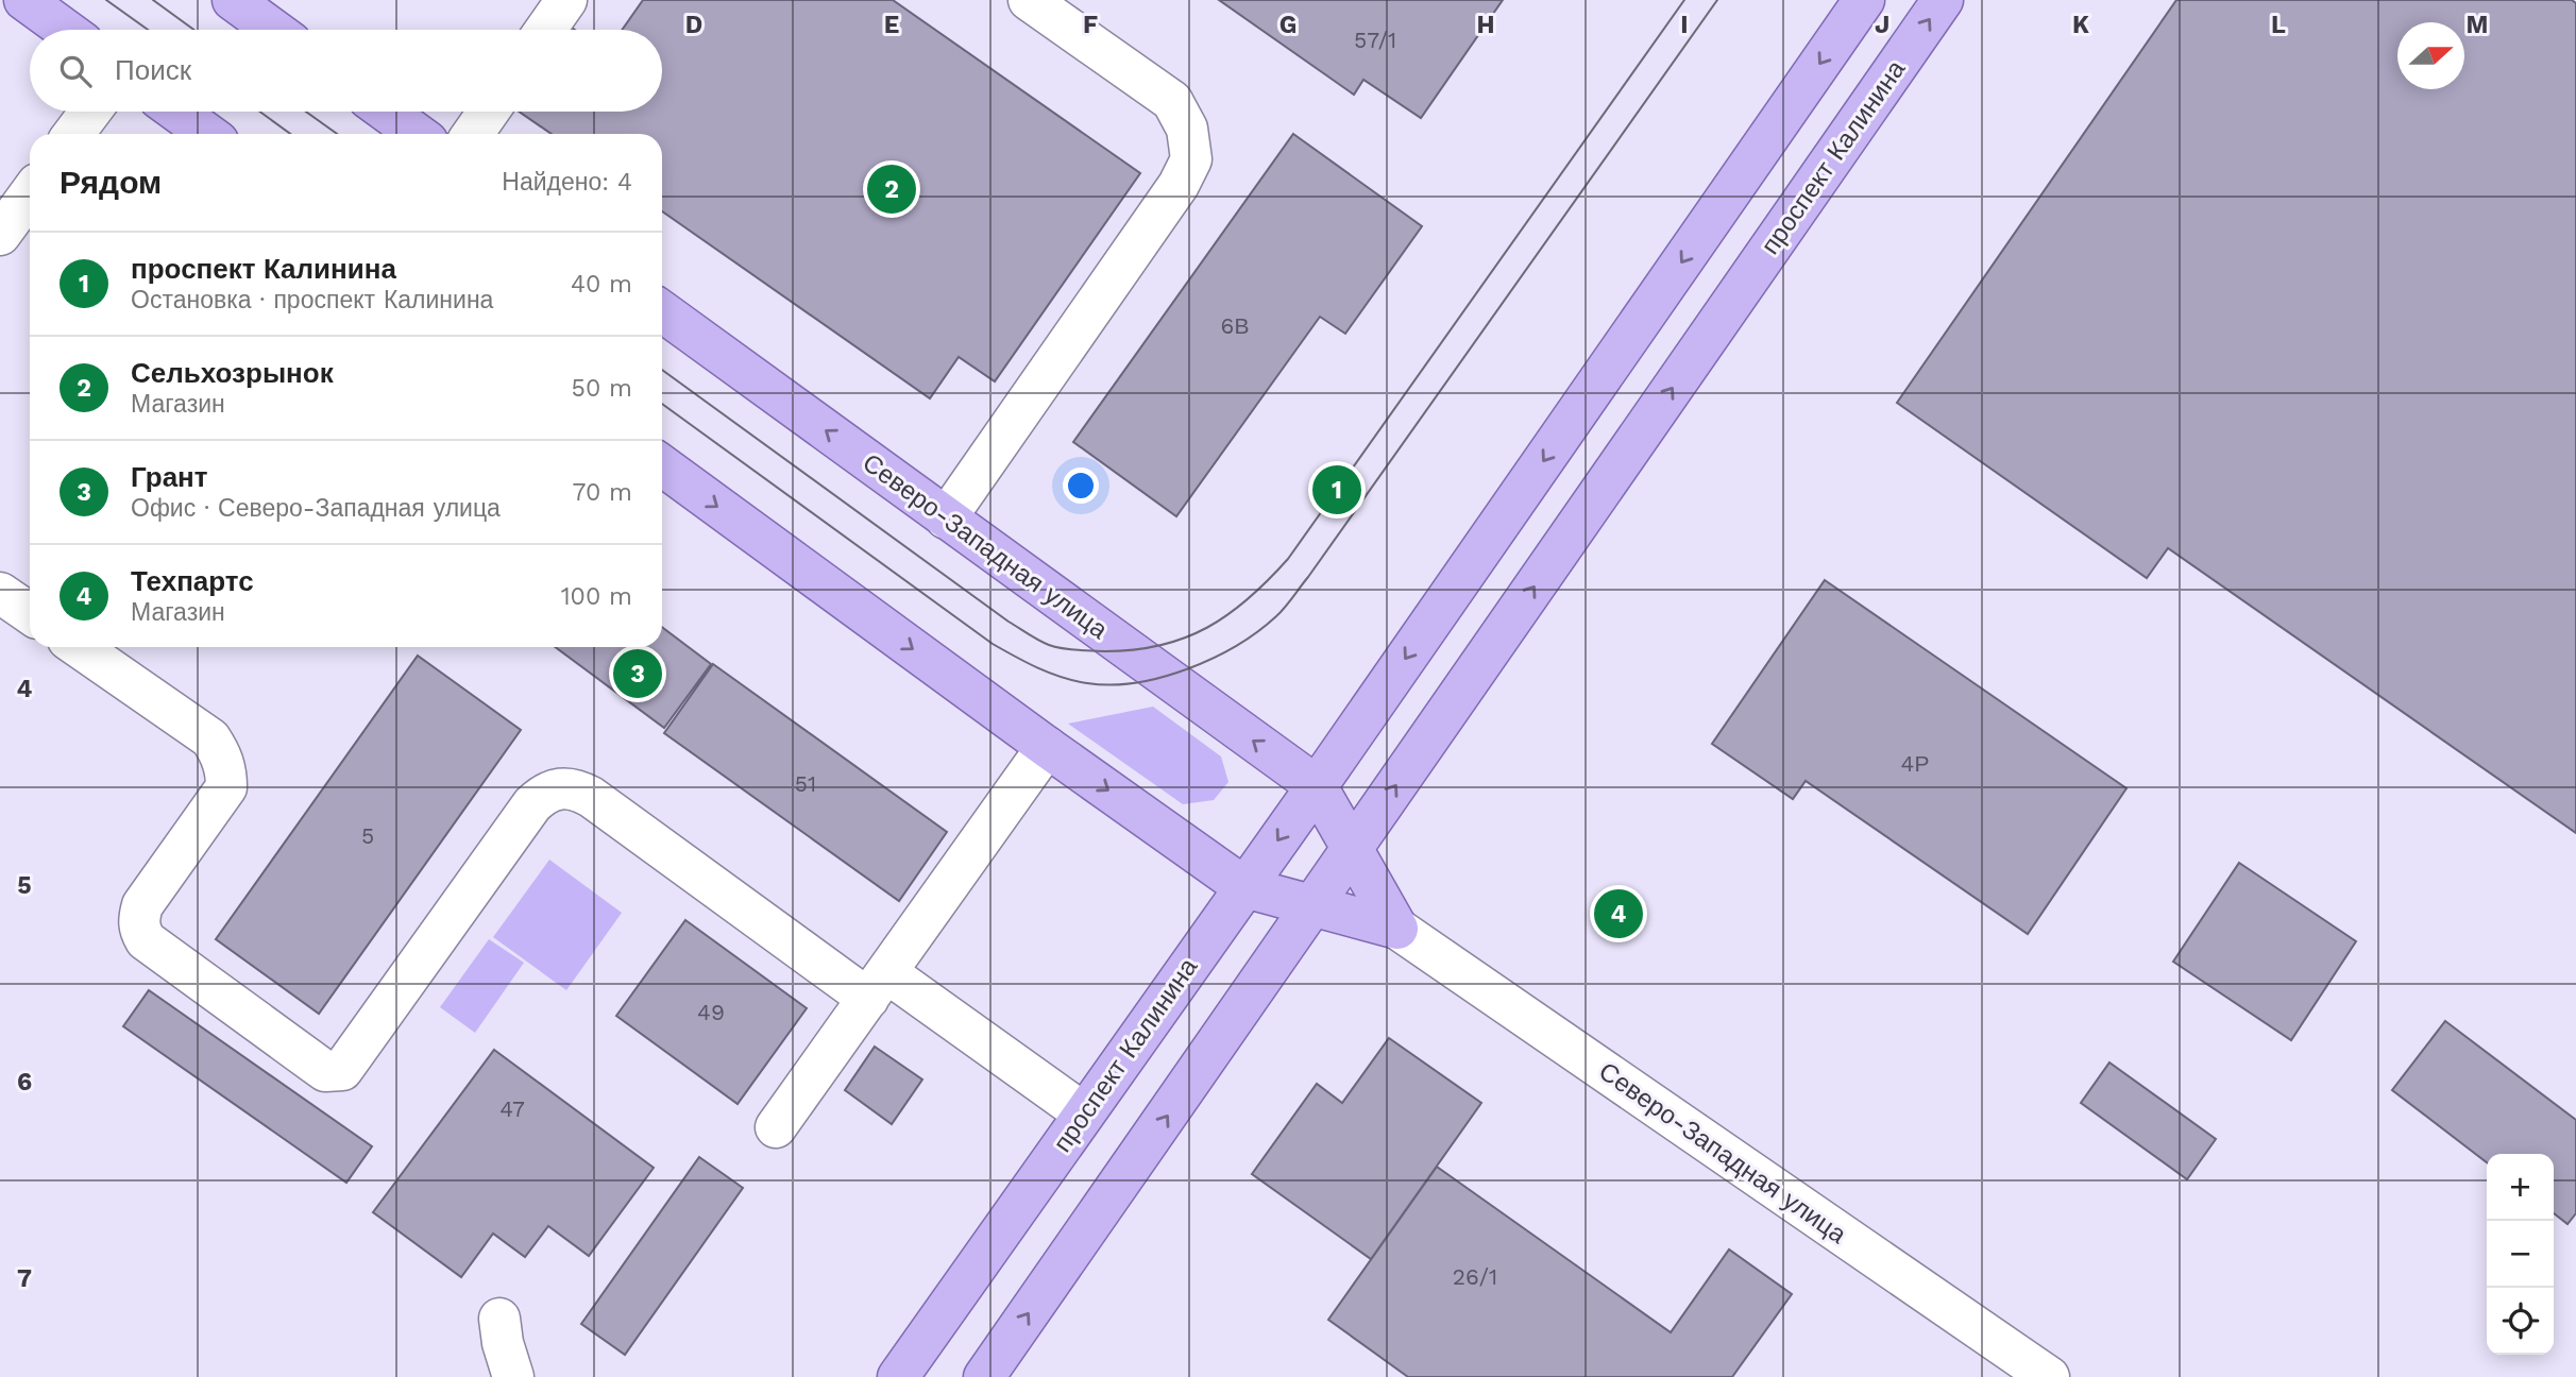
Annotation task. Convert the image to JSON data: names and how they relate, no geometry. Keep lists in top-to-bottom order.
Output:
{
  "streets": {
    "main road": ["проспект Калинина", "Северо-Западная улица"]
  },
  "crossings": [
    ["проспект Калинина", "Северо-Западная улица"]
  ],
  "house_numbers": [
    "57/1",
    "6В",
    "4Р",
    "51",
    "5",
    "49",
    "47",
    "26/1"
  ],
  "north": "right",
  "page": {
    "search": "Поиск",
    "heading": ["Рядом", "Найдено: 4"],
    "pins": [
      "2",
      "1",
      "3",
      "4"
    ],
    "list": [
      {
        "mark": "1",
        "name": "проспект Калинина",
        "note": "Остановка · проспект Калинина",
        "value": "40 m"
      },
      {
        "mark": "2",
        "name": "Сельхозрынок",
        "note": "Магазин",
        "value": "50 m"
      },
      {
        "mark": "3",
        "name": "Грант",
        "note": "Офис · Северо-Западная улица",
        "value": "70 m"
      },
      {
        "mark": "4",
        "name": "Техпартс",
        "note": "Магазин",
        "value": "100 m"
      }
    ],
    "map_buttons": ["+", "−"]
  },
  "grid": {
    "columns": [
      "D",
      "E",
      "F",
      "G",
      "H",
      "I",
      "J",
      "K",
      "L",
      "M"
    ],
    "rows": [
      "4",
      "5",
      "6",
      "7"
    ]
  }
}
